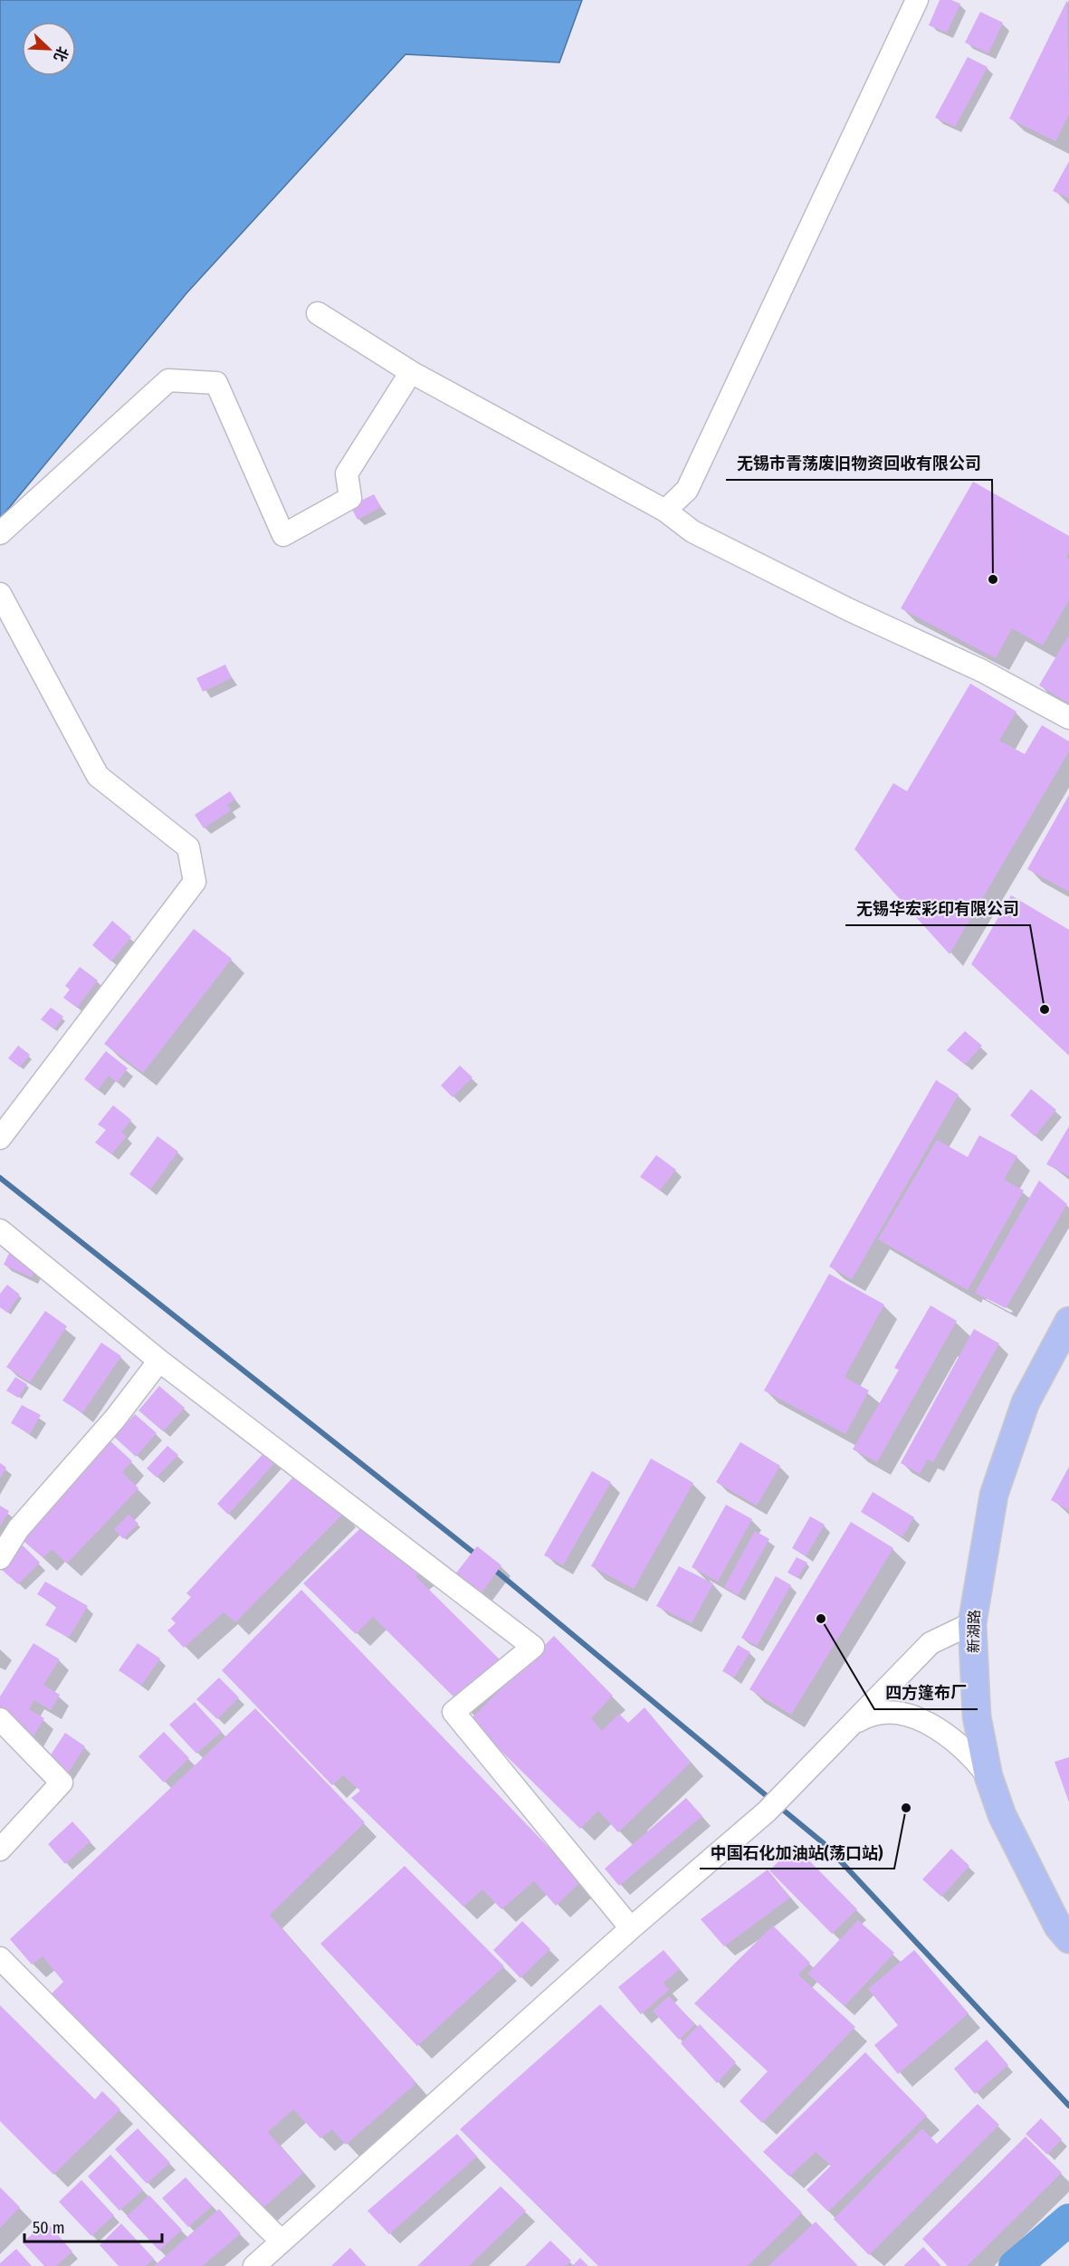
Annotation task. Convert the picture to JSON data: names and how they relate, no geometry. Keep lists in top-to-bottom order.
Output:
{
  "streets": {
    "main road": ["新湖路"]
  },
  "places": [
    "无锡市青荡废旧物资回收有限公司",
    "无锡华宏彩印有限公司",
    "四方篷布厂",
    "中国石化加油站(荡口站)"
  ],
  "scale_bar": "50 m",
  "north": "bottom right"
}
